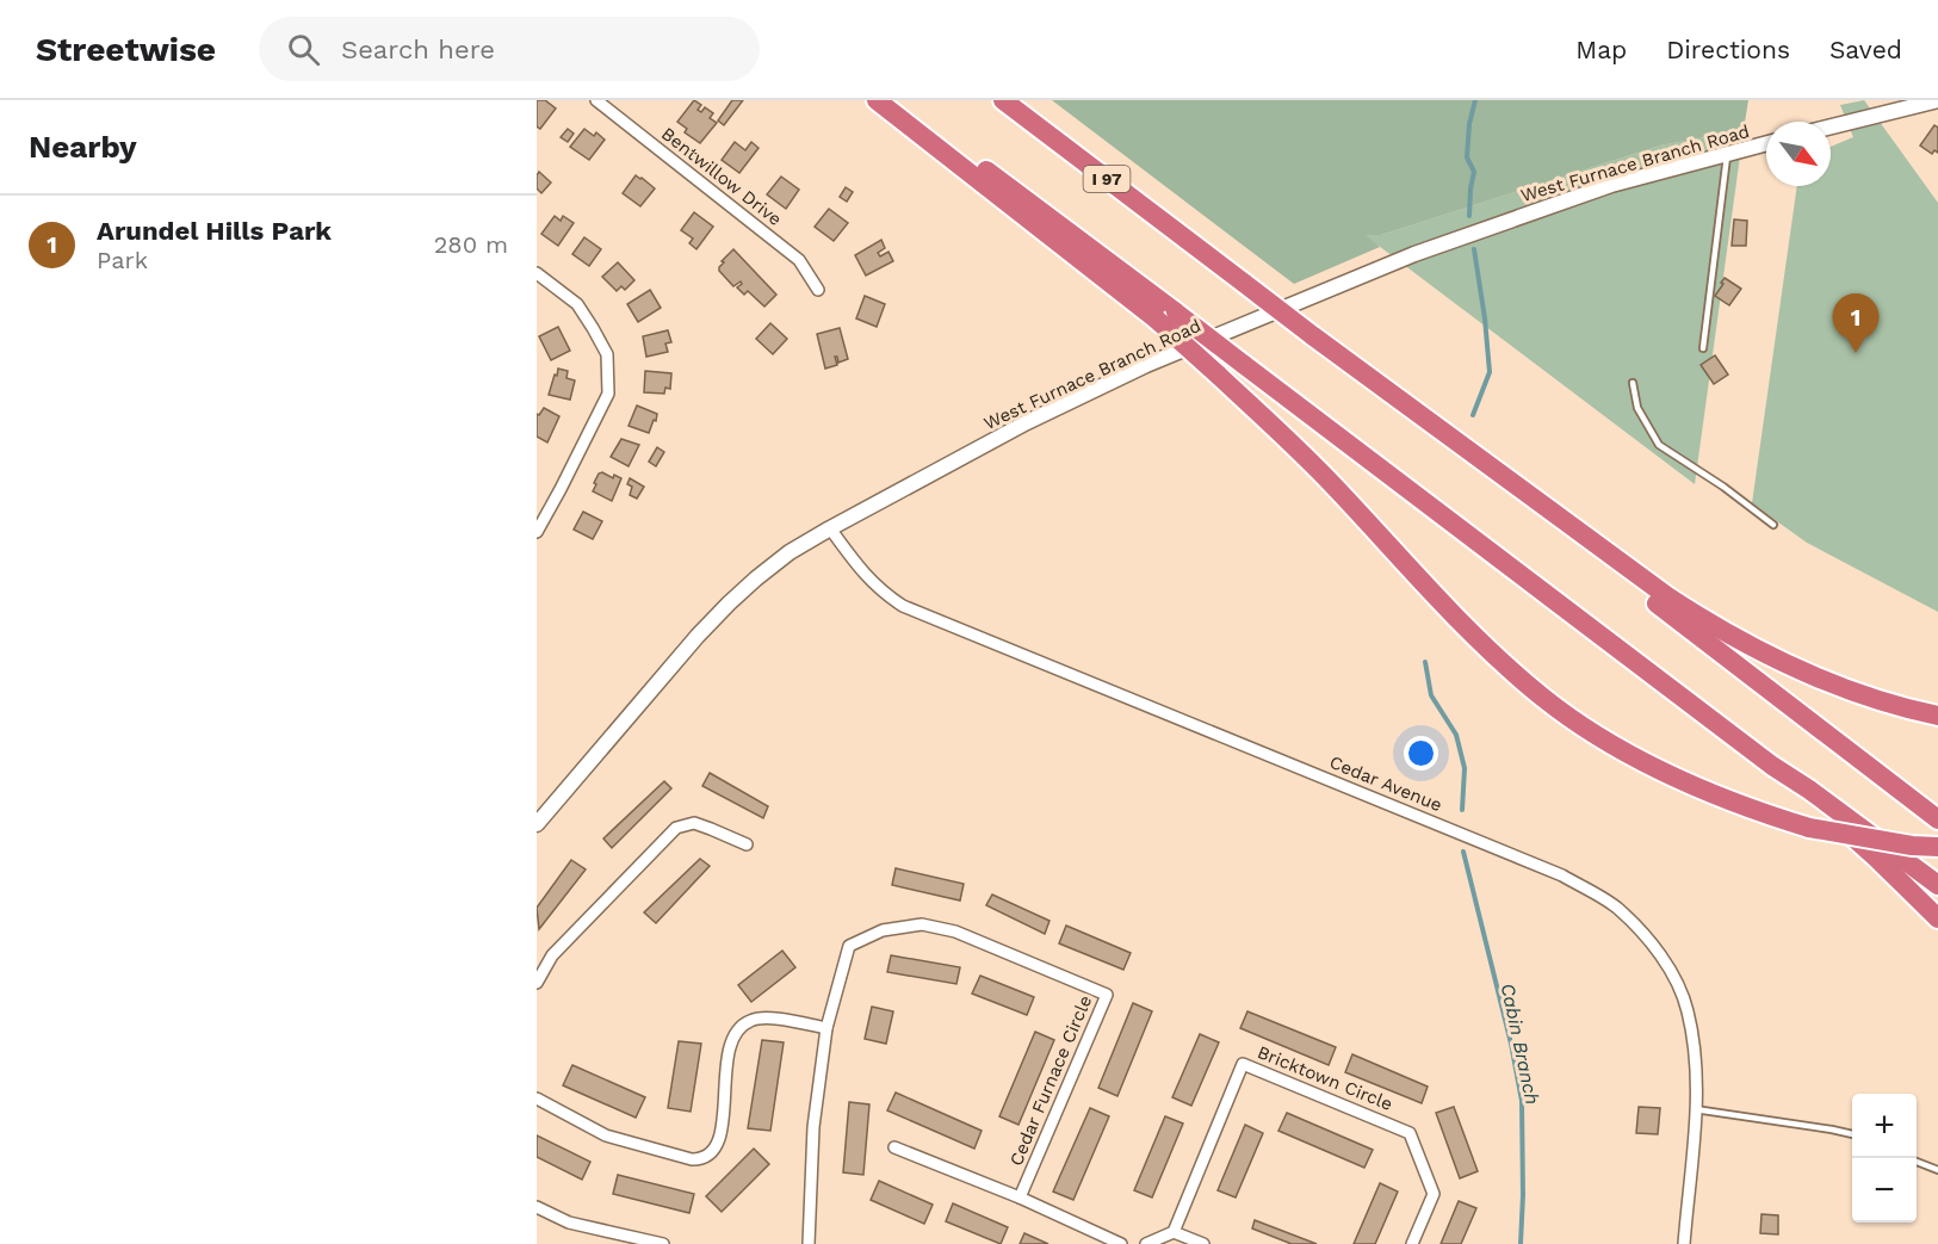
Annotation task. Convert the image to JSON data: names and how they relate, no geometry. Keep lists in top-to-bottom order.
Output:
{
  "streets": {
    "highway": ["I 97"],
    "main road": ["West Furnace Branch Road"],
    "street": [
      "Bentwillow Drive",
      "Cedar Avenue",
      "Bricktown Circle",
      "Cedar Furnace Circle"
    ]
  },
  "crossings": [
    ["West Furnace Branch Road", "Cedar Avenue"]
  ],
  "water": ["Cabin Branch"],
  "north": "bottom right",
  "page": {
    "header": "Streetwise",
    "search": "Search here",
    "nav": ["Map", "Directions", "Saved"],
    "heading": "Nearby",
    "list": [
      {
        "mark": "1",
        "name": "Arundel Hills Park",
        "note": "Park",
        "value": "280 m"
      }
    ],
    "pins": "1",
    "map_buttons": ["+", "−"]
  }
}
